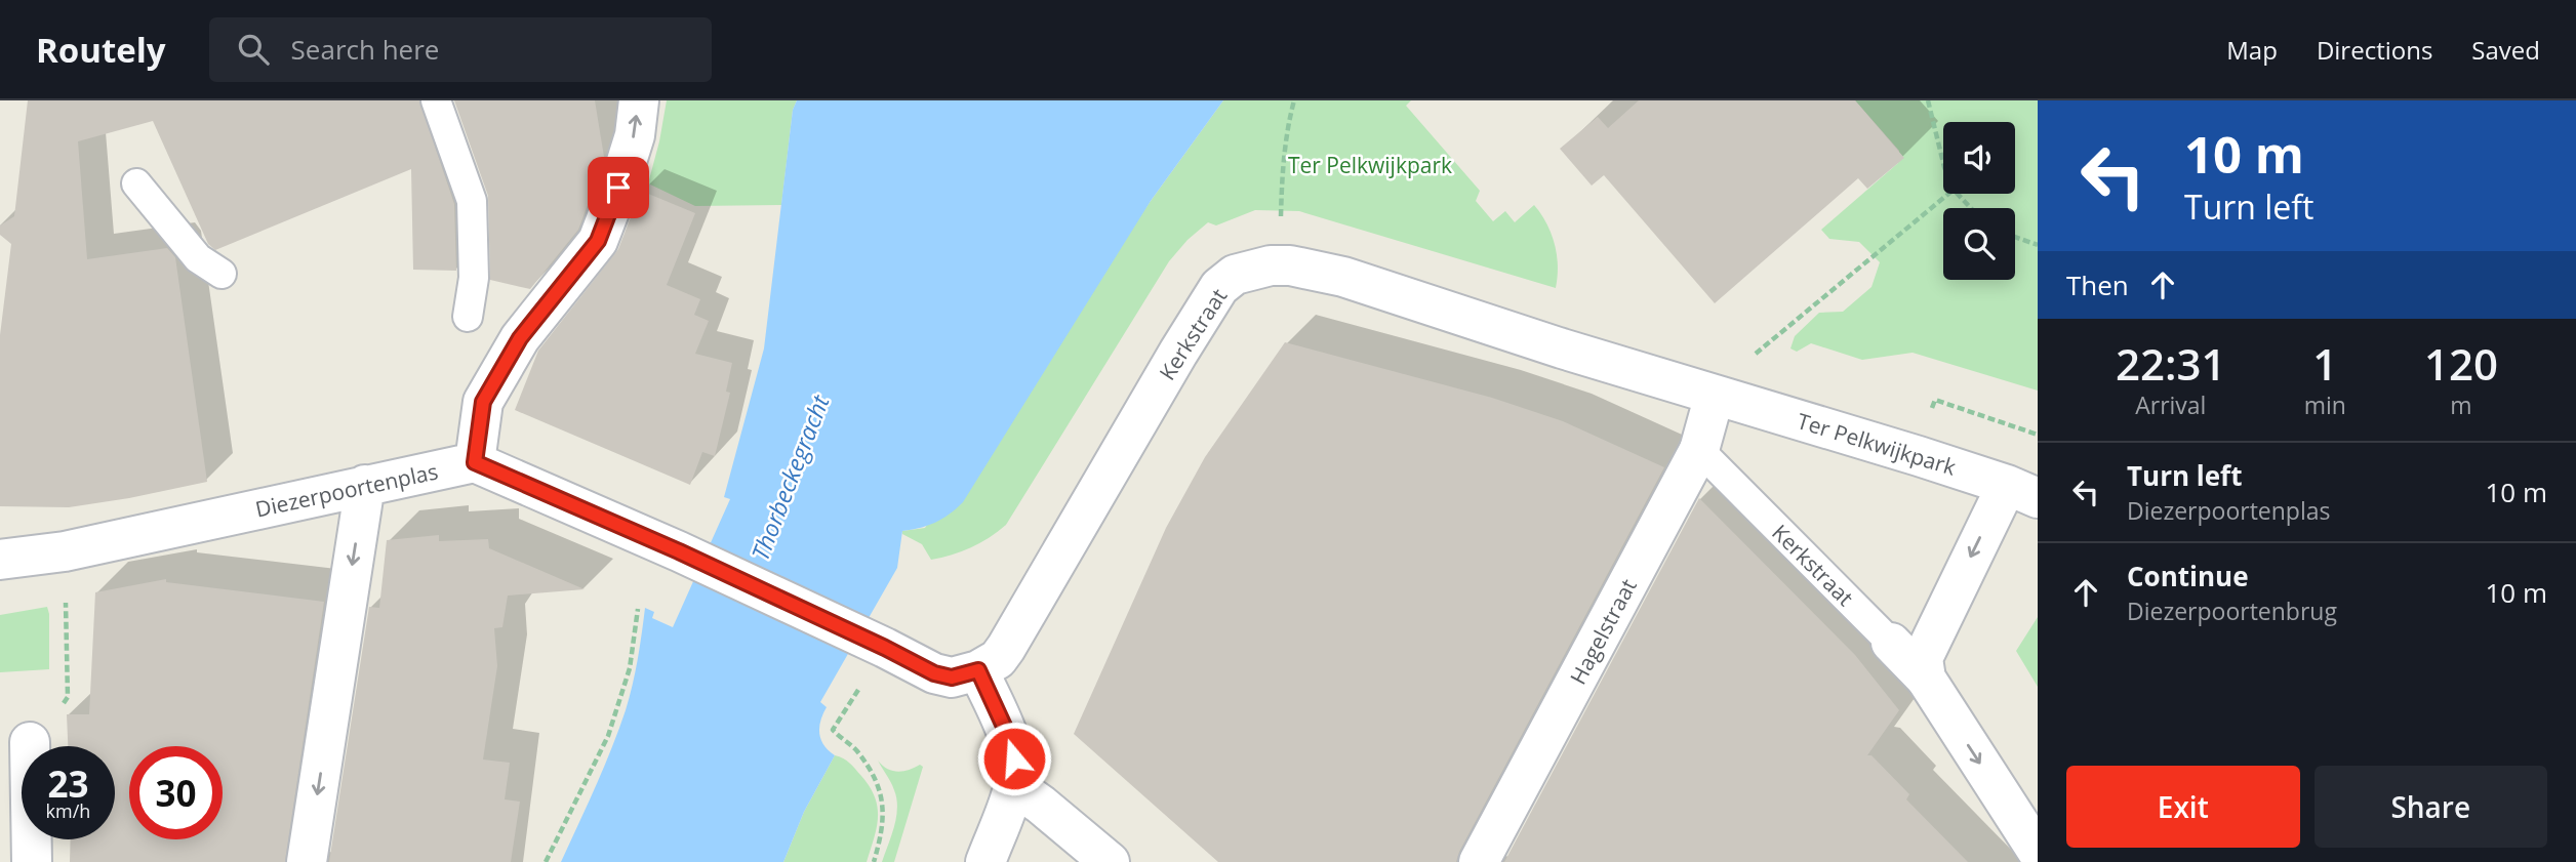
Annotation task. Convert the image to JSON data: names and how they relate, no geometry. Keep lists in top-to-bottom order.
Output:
{
  "streets": {
    "street": [
      "Kerkstraat",
      "Ter Pelkwijkpark",
      "Diezerpoortenplas",
      "Hagelstraat"
    ]
  },
  "crossings": [
    ["Kerkstraat", "Ter Pelkwijkpark"],
    ["Kerkstraat", "Hagelstraat"],
    ["Ter Pelkwijkpark", "Hagelstraat"]
  ],
  "water": ["Thorbeckegracht"],
  "parks": ["Ter Pelkwijkpark"],
  "page": {
    "header": "Routely",
    "search": "Search here",
    "nav": ["Map", "Directions", "Saved"],
    "turn": ["10 m", "Turn left"],
    "then": "Then",
    "eta": [
      "22:31",
      "Arrival",
      "1",
      "min",
      "120",
      "m"
    ],
    "list": [
      {
        "name": "Turn left",
        "note": "Diezerpoortenplas",
        "value": "10 m"
      },
      {
        "name": "Continue",
        "note": "Diezerpoortenbrug",
        "value": "10 m"
      }
    ],
    "speed": "23 km/h",
    "limit": "30",
    "buttons": ["Exit", "Share"]
  }
}
